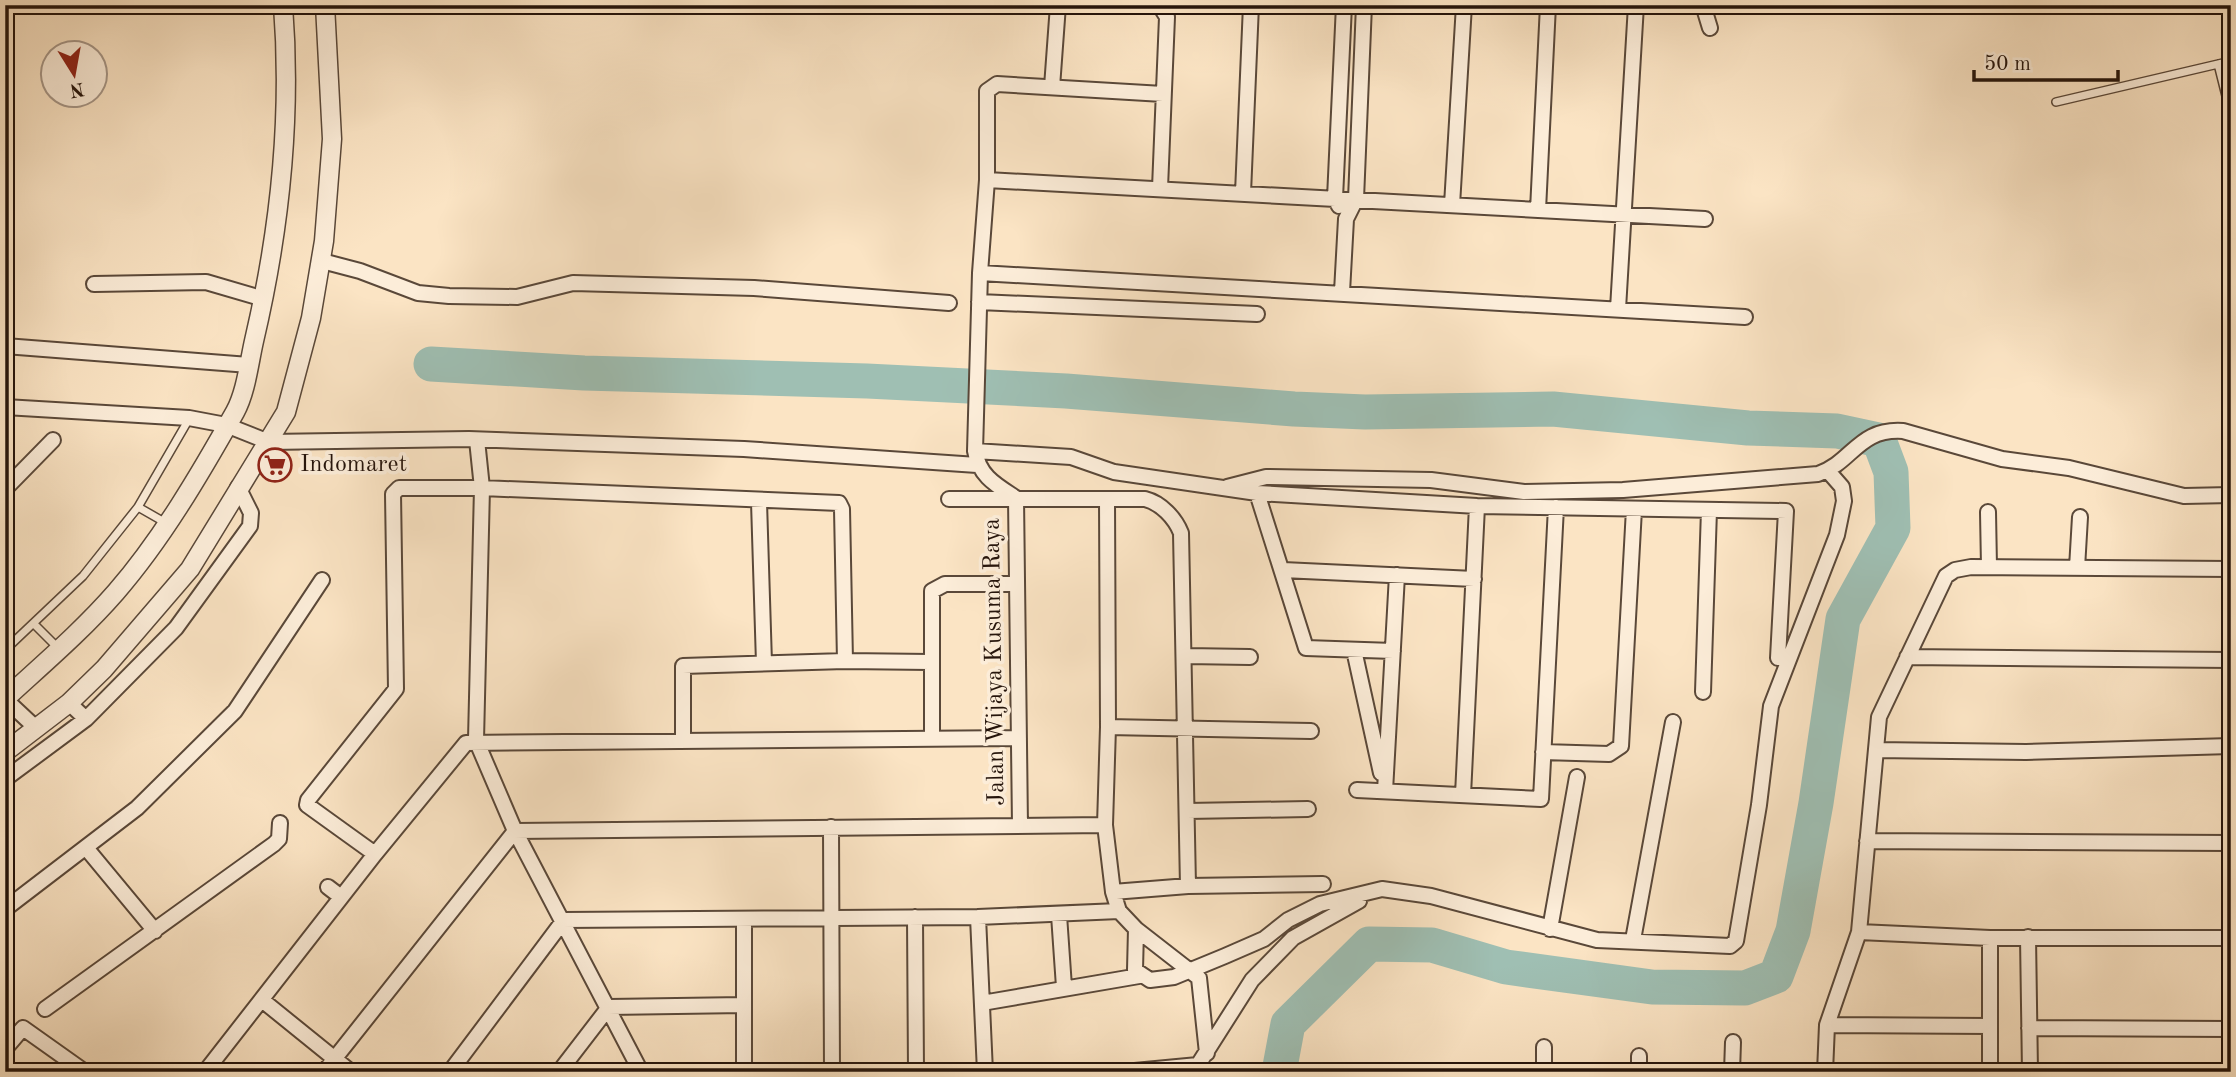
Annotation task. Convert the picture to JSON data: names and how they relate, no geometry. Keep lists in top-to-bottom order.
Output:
{
  "streets": {
    "street": ["Jalan Wijaya Kusuma Raya"]
  },
  "places": {
    "supermarket": ["Indomaret"]
  },
  "scale_bar": "50 m",
  "north": "bottom"
}
